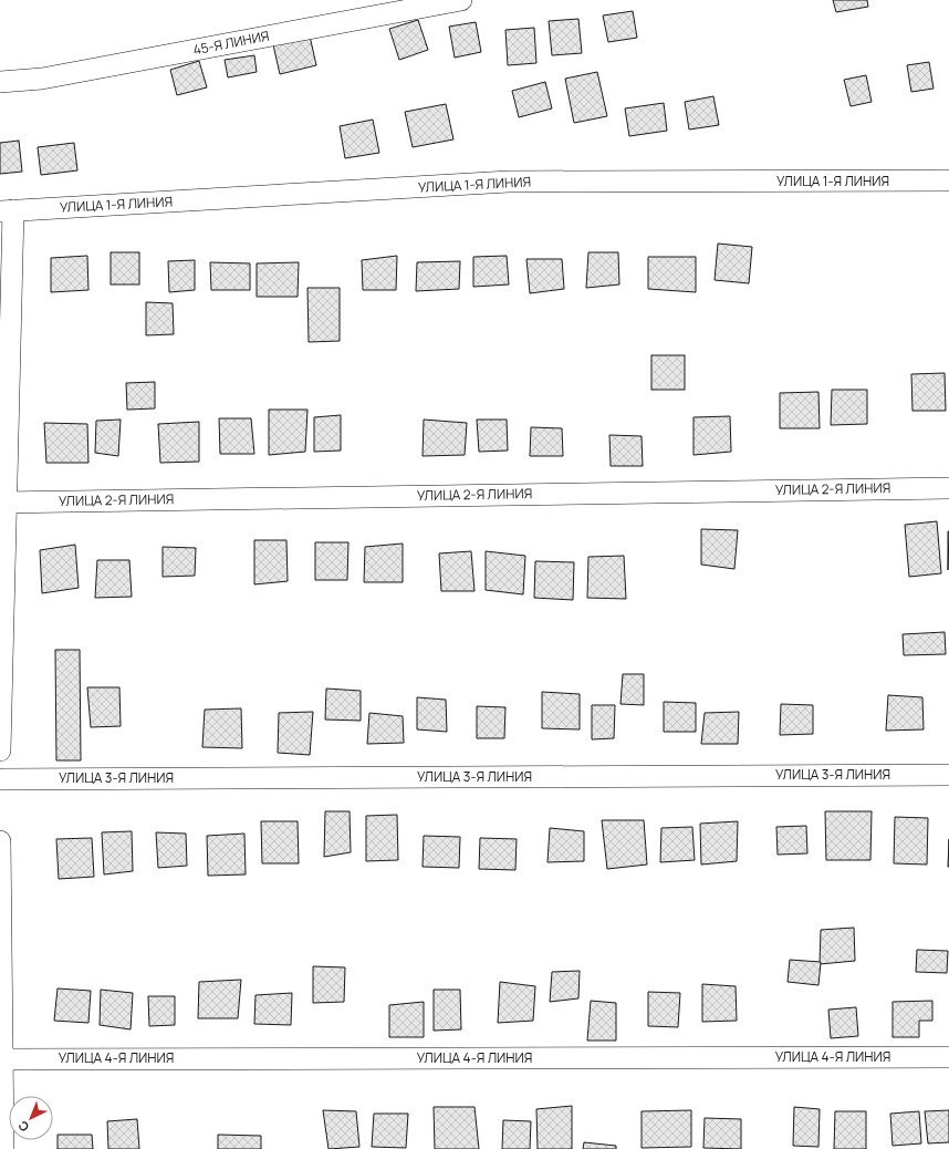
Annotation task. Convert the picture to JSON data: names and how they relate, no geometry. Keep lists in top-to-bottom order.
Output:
{
  "streets": {
    "street": [
      "45-Я ЛИНИЯ",
      "УЛИЦА 1-Я ЛИНИЯ",
      "УЛИЦА 2-Я ЛИНИЯ",
      "УЛИЦА 3-Я ЛИНИЯ",
      "УЛИЦА 4-Я ЛИНИЯ"
    ]
  },
  "north": "bottom left"
}
